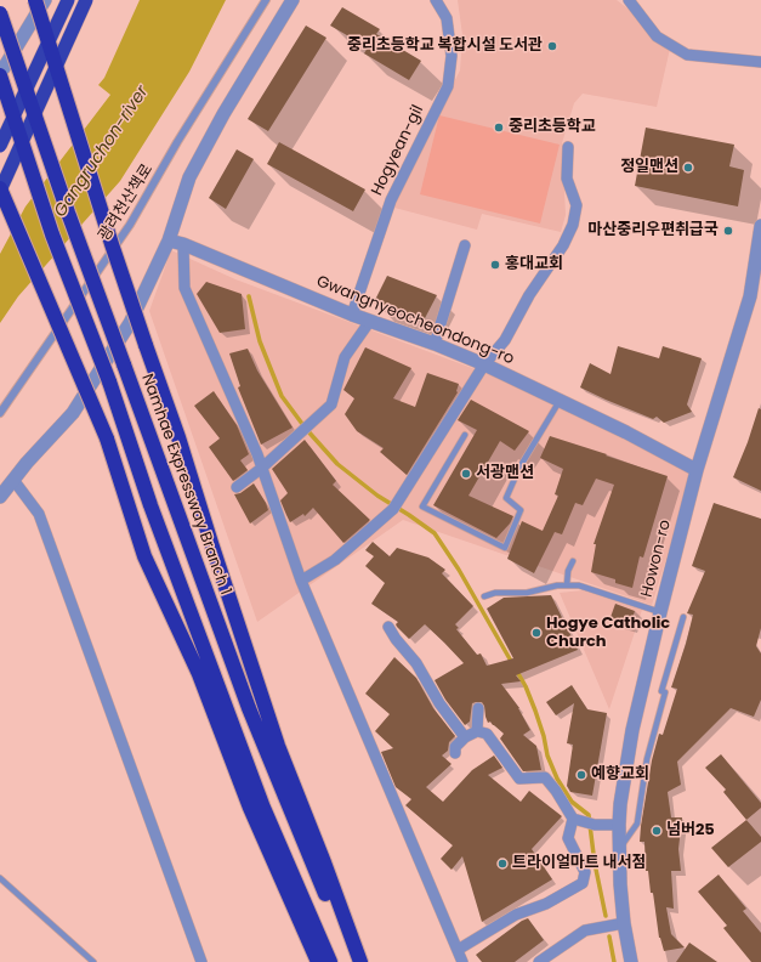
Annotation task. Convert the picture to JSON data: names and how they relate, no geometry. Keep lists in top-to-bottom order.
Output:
{
  "streets": {
    "highway": ["Namhae Expressway Branch 1"],
    "street": [
      "Hogyean-gil",
      "광려천산책로",
      "Gwangnyeocheondong-ro",
      "Howon-ro"
    ]
  },
  "crossings": [
    ["Hogyean-gil", "Gwangnyeocheondong-ro"],
    ["Gwangnyeocheondong-ro", "Howon-ro"]
  ],
  "water": ["Gangruchon-river"],
  "places": [
    "중리초등학교 복합시설 도서관",
    "중리초등학교",
    "정일맨션",
    "마산중리우편취급국",
    "홍대교회",
    "서광맨션",
    "Hogye Catholic Church",
    "예향교회",
    "넘버25",
    "트라이얼마트 내서점"
  ]
}
